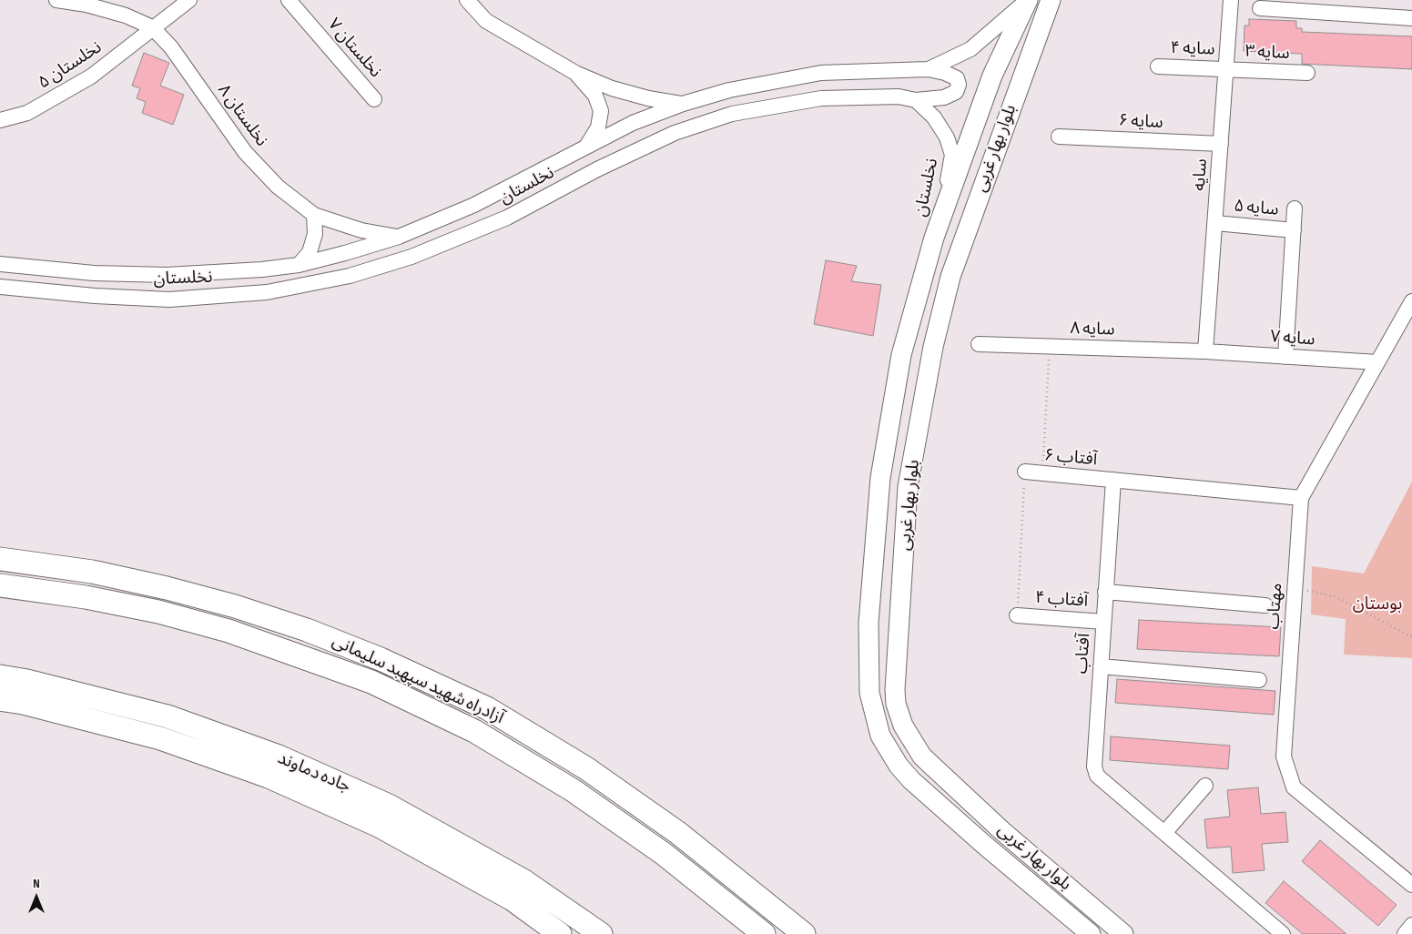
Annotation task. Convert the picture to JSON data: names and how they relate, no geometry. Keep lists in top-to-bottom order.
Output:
{
  "streets": {
    "highway": ["آزادراه شهید سپهبد سلیمانی", "جاده دماوند"],
    "main road": ["بلوار بهار غربی"],
    "street": [
      "نخلستان ۷",
      "سایه ۴",
      "سایه ۳",
      "نخلستان ۵",
      "نخلستان ۸",
      "سایه ۶",
      "سایه",
      "نخلستان",
      "سایه ۵",
      "سایه ۸",
      "سایه ۷",
      "آفتاب ۶",
      "آفتاب ۴",
      "مهتاب",
      "آفتاب"
    ]
  },
  "crossings": [
    ["سایه ۴", "سایه ۳"],
    ["سایه ۴", "سایه"],
    ["سایه ۳", "سایه"],
    ["نخلستان ۵", "نخلستان ۸"],
    ["نخلستان ۸", "نخلستان"],
    ["سایه ۶", "سایه"],
    ["بلوار بهار غربی", "نخلستان"],
    ["سایه", "سایه ۵"],
    ["سایه", "سایه ۸"],
    ["سایه", "سایه ۷"],
    ["سایه ۸", "سایه ۷"],
    ["سایه ۷", "مهتاب"],
    ["آفتاب ۶", "آفتاب"],
    ["آفتاب ۴", "آفتاب"]
  ],
  "parks": ["بوستان"],
  "north": "top"
}
